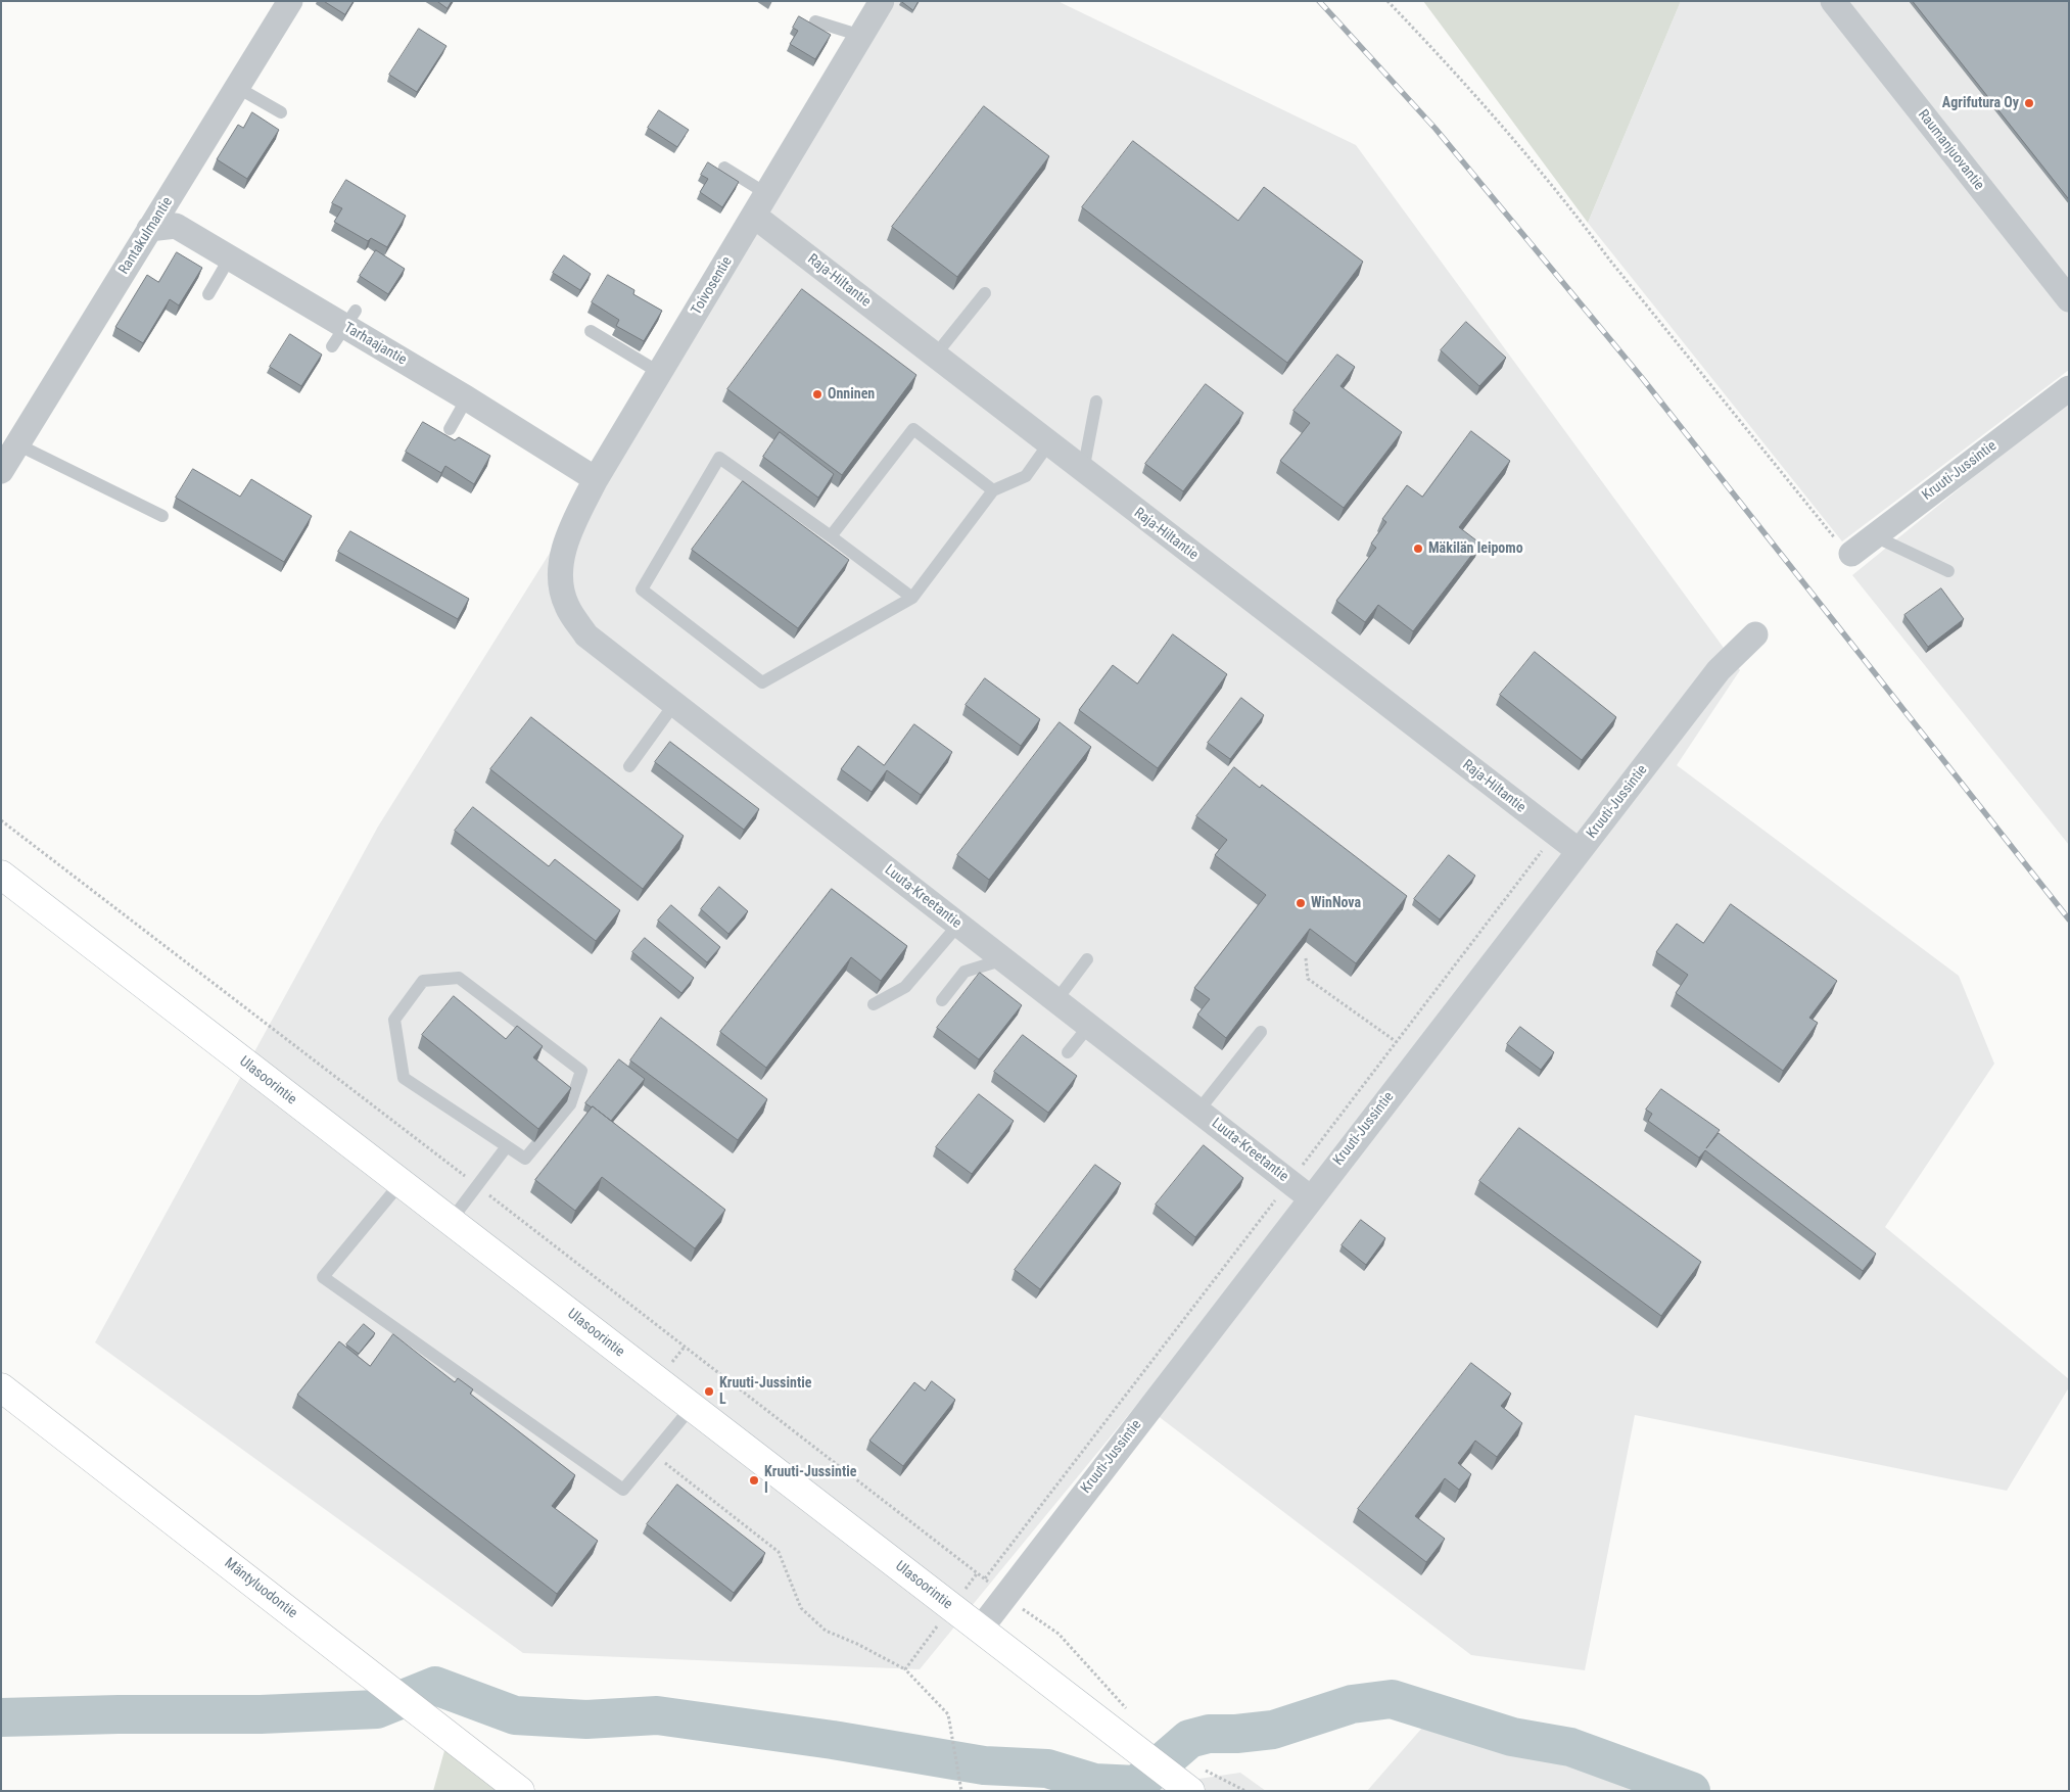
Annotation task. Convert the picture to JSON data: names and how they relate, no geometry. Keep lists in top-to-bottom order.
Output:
{
  "streets": {
    "main road": ["Ulasoorintie", "Mäntyluodontie"],
    "street": [
      "Raumanjuovantie",
      "Rantakulmantie",
      "Raja-Hiltantie",
      "Toivosentie",
      "Tarhaajantie",
      "Kruuti-Jussintie",
      "Luuta-Kreetantie"
    ]
  },
  "crossings": [
    ["Rantakulmantie", "Tarhaajantie"],
    ["Raja-Hiltantie", "Toivosentie"],
    ["Raja-Hiltantie", "Kruuti-Jussintie"],
    ["Toivosentie", "Tarhaajantie"],
    ["Toivosentie", "Luuta-Kreetantie"],
    ["Kruuti-Jussintie", "Luuta-Kreetantie"],
    ["Kruuti-Jussintie", "Ulasoorintie"]
  ],
  "places": [
    "Agrifutura Oy",
    "Onninen",
    "Mäkilän leipomo",
    "WinNova",
    "Kruuti-Jussintie L",
    "Kruuti-Jussintie I"
  ]
}
